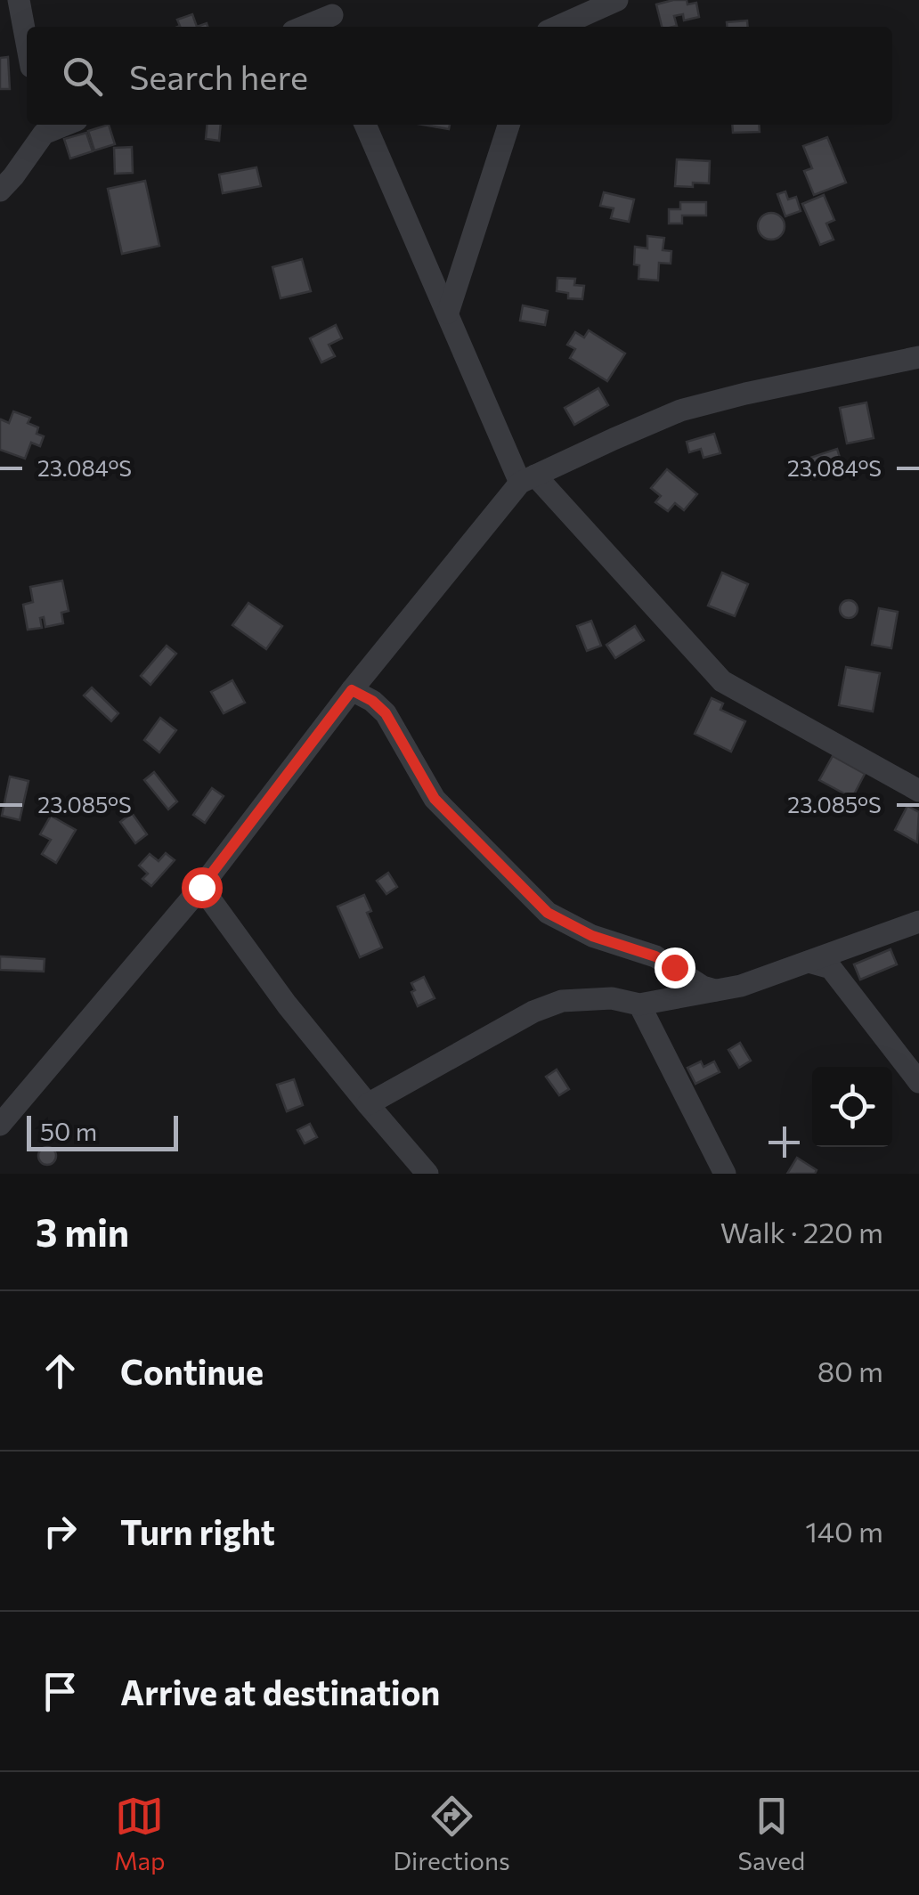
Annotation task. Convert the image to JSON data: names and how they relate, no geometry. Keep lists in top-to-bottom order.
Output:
{
  "scale_bar": "50 m",
  "page": {
    "search": "Search here",
    "scale": "50 m",
    "heading": ["3 min", "Walk · 220 m"],
    "list": [
      ["Continue", "80 m"],
      ["Turn right", "140 m"],
      "Arrive at destination"
    ],
    "nav": ["Map", "Directions", "Saved"]
  },
  "coordinates": ["23.084°S", "23.085°S"]
}
